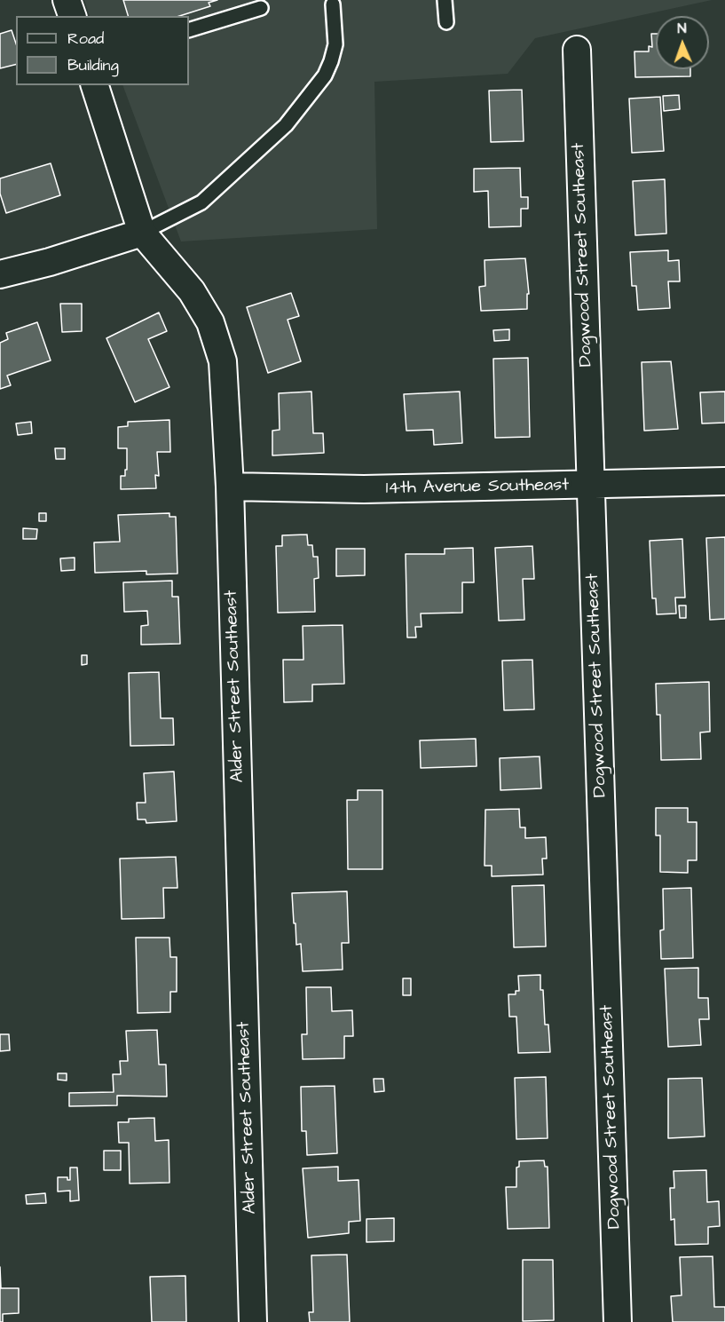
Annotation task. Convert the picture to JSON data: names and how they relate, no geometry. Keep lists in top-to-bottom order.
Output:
{
  "streets": {
    "street": ["Dogwood Street Southeast", "14th Avenue Southeast", "Alder Street Southeast"]
  },
  "crossings": [
    ["Dogwood Street Southeast", "14th Avenue Southeast"],
    ["14th Avenue Southeast", "Alder Street Southeast"]
  ],
  "legend": ["Road", "Building"],
  "north": "top"
}
